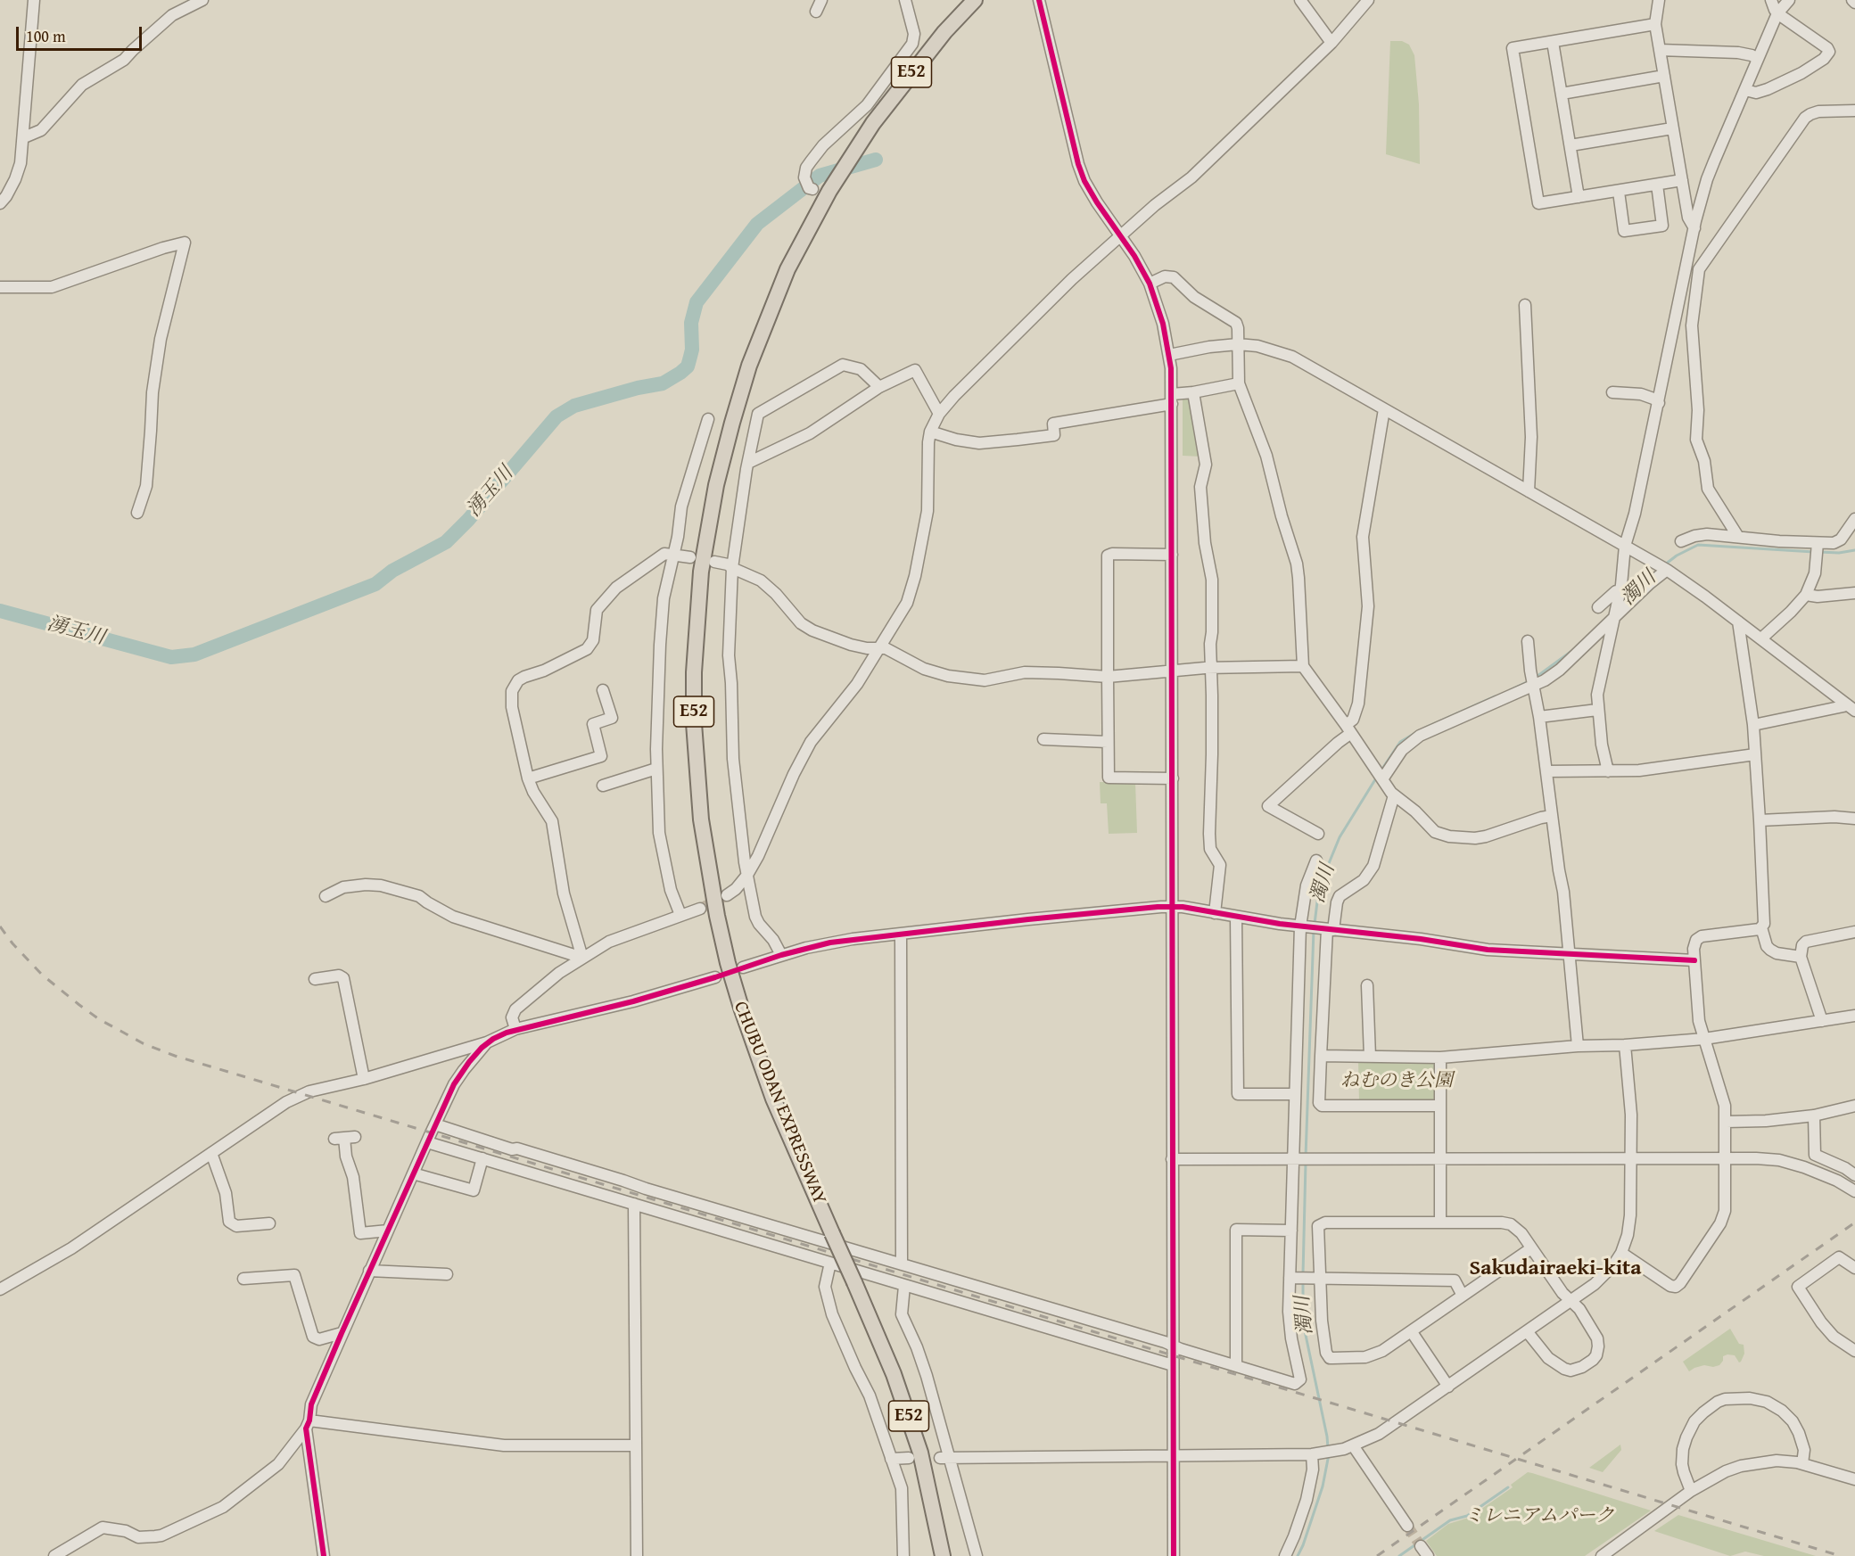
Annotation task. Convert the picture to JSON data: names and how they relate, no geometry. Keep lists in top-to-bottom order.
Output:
{
  "streets": {
    "highway": ["E52", "CHUBU ODAN EXPRESSWAY"]
  },
  "districts": ["Sakudairaeki-kita"],
  "water": ["湧玉川", "濁川"],
  "parks": ["ねむのき公園", "ミレニアムパーク"],
  "scale_bar": "100 m"
}
